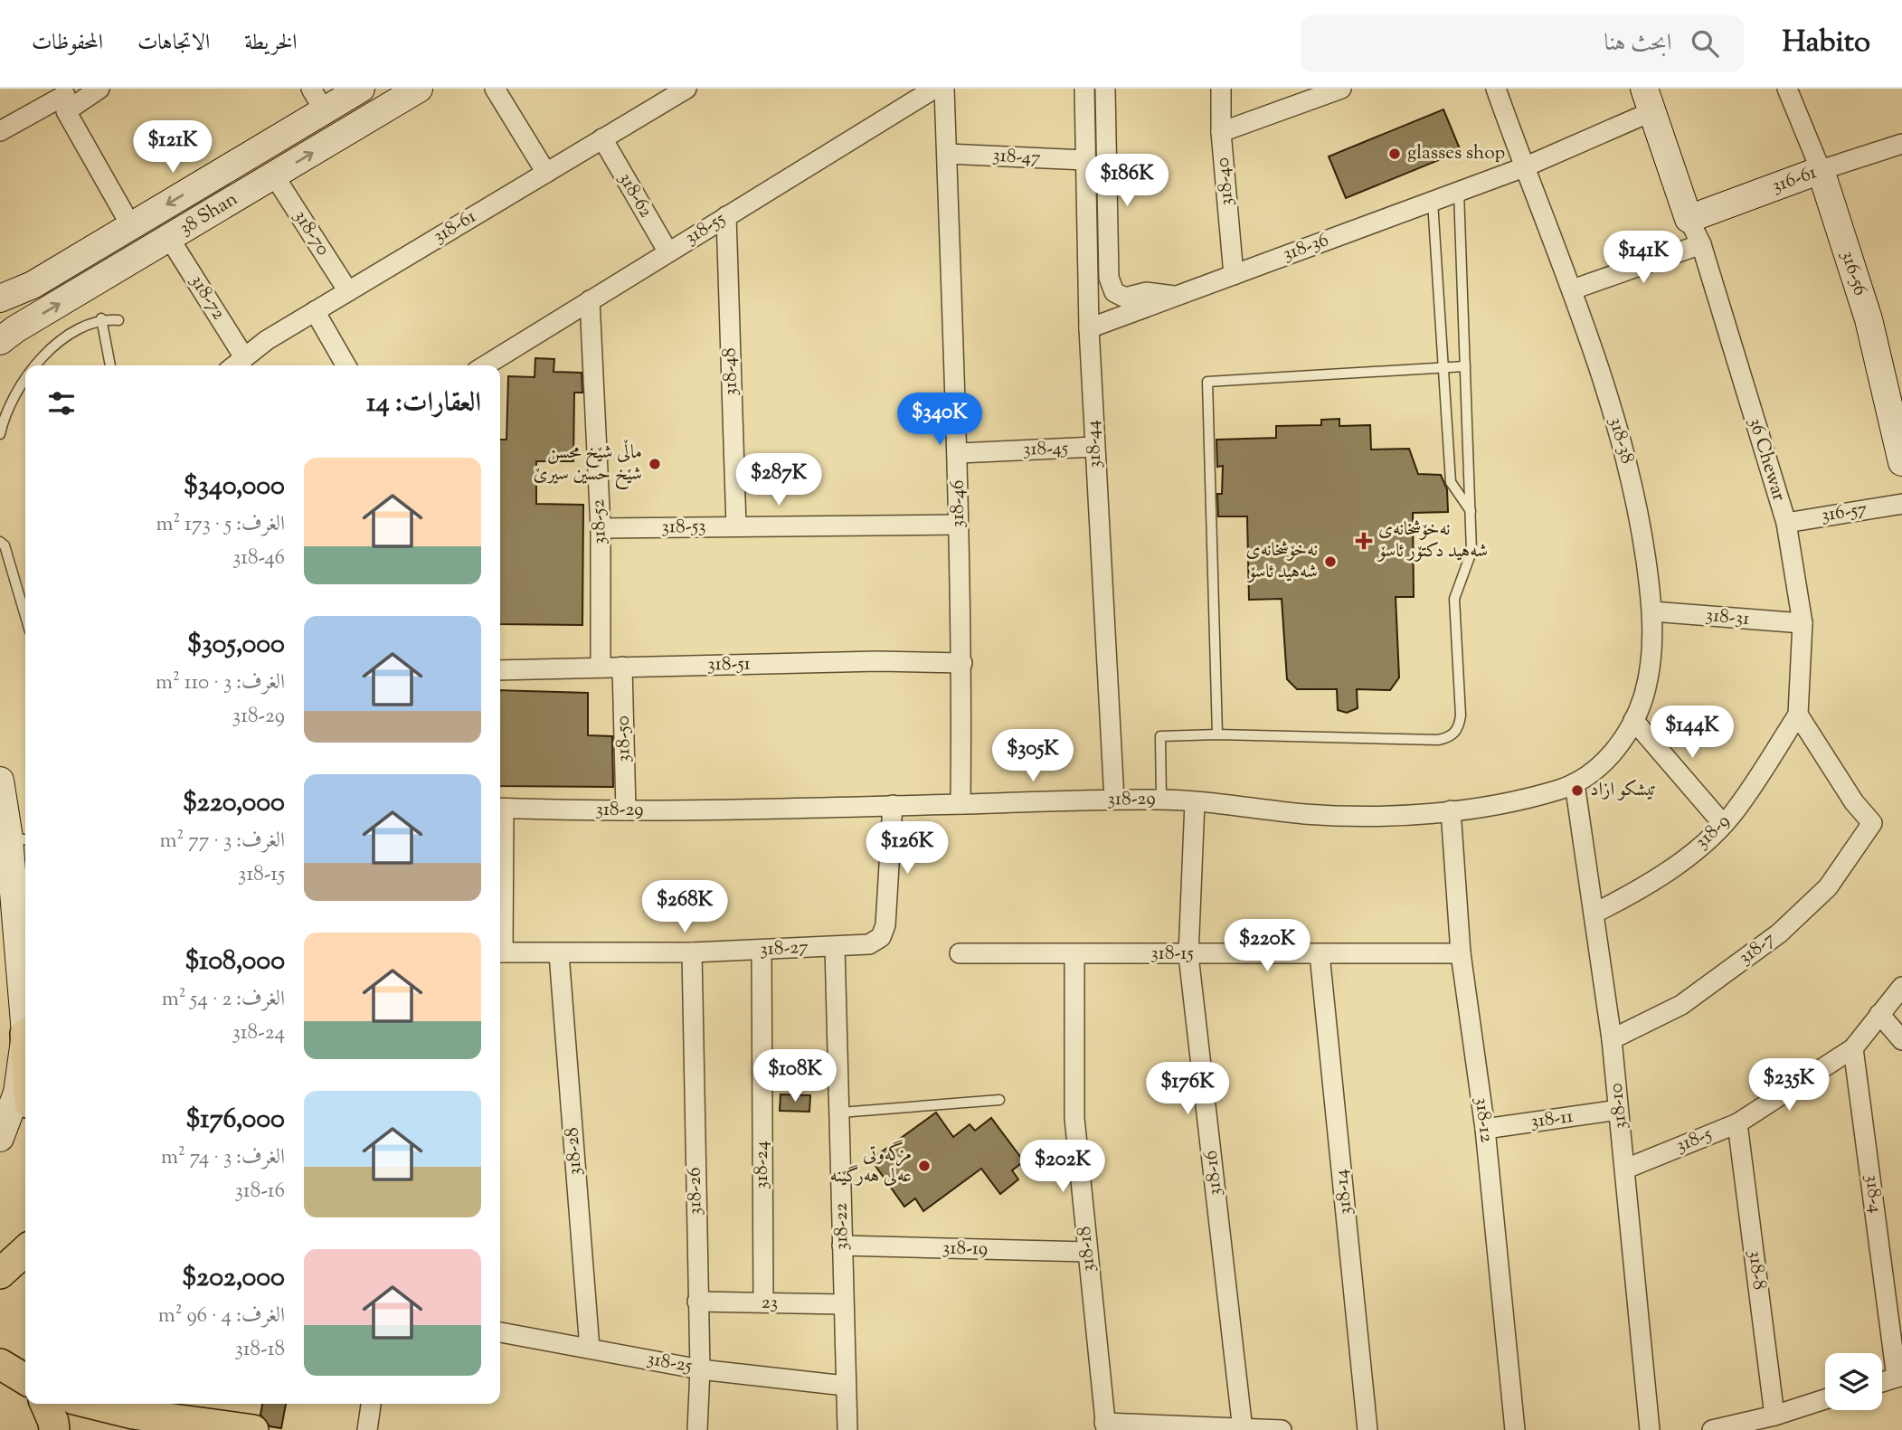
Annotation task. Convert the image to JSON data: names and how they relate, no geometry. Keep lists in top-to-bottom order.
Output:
{
  "streets": {
    "street": [
      "318-47",
      "316-61",
      "318-40",
      "318-62",
      "38 Shan",
      "318-61",
      "318-55",
      "318-70",
      "318-36",
      "316-56",
      "318-72",
      "318-48",
      "318-38",
      "318-44",
      "318-45",
      "36 Chewar",
      "318-46",
      "316-57",
      "318-52",
      "318-53",
      "318-31",
      "318-51",
      "318-50",
      "318-29",
      "318-9",
      "318-27",
      "318-7",
      "318-15",
      "318-10",
      "318-12",
      "318-11",
      "318-5",
      "318-28",
      "318-24",
      "318-16",
      "318-26",
      "318-14",
      "318-4",
      "318-22",
      "318-19",
      "318-18",
      "318-8",
      "23",
      "318-25"
    ]
  },
  "crossings": [
    ["318-47", "318-44"],
    ["318-47", "318-46"],
    ["316-61", "316-56"],
    ["316-61", "36 Chewar"],
    ["318-40", "318-36"],
    ["318-62", "318-61"],
    ["318-62", "318-55"],
    ["38 Shan", "318-70"],
    ["38 Shan", "318-72"],
    ["318-61", "318-70"],
    ["318-61", "318-72"],
    ["318-55", "318-48"],
    ["318-55", "318-52"],
    ["318-36", "318-38"],
    ["318-36", "318-44"],
    ["318-36", "36 Chewar"],
    ["318-48", "318-53"],
    ["318-38", "318-31"],
    ["318-38", "318-29"],
    ["318-38", "318-10"],
    ["318-44", "318-45"],
    ["318-44", "318-29"],
    ["318-45", "318-46"],
    ["36 Chewar", "316-57"],
    ["36 Chewar", "318-31"],
    ["36 Chewar", "318-9"],
    ["36 Chewar", "318-7"],
    ["318-46", "318-53"],
    ["318-46", "318-51"],
    ["318-46", "318-29"],
    ["318-52", "318-53"],
    ["318-52", "318-51"],
    ["318-51", "318-50"],
    ["318-50", "318-29"],
    ["318-29", "318-27"],
    ["318-29", "318-10"],
    ["318-29", "318-12"],
    ["318-29", "318-16"],
    ["318-9", "318-7"],
    ["318-9", "318-10"],
    ["318-27", "318-28"],
    ["318-27", "318-24"],
    ["318-27", "318-26"],
    ["318-27", "318-22"],
    ["318-7", "318-10"],
    ["318-15", "318-12"],
    ["318-15", "318-16"],
    ["318-15", "318-14"],
    ["318-15", "318-18"],
    ["318-10", "318-11"],
    ["318-10", "318-5"],
    ["318-12", "318-11"],
    ["318-5", "318-4"],
    ["318-5", "318-8"],
    ["318-28", "318-25"],
    ["318-24", "23"],
    ["318-26", "23"],
    ["318-26", "318-25"],
    ["318-22", "318-19"],
    ["318-22", "23"],
    ["318-22", "318-25"],
    ["318-19", "318-18"]
  ],
  "places": {
    "other": [
      "glasses shop",
      "ماڵی شێخ محسن شێخ حسین سیرێ",
      "نەخۆشخانەی شەهید ئاسۆ",
      "تيشكو ازاد",
      "مزگەوتی عەلی هەرگێنە"
    ],
    "health": ["نەخۆشخانەی شەهید دکتۆر ئاسۆ"]
  },
  "page": {
    "header": "Habito",
    "search": "ابحث هنا",
    "nav": ["الخريطة", "الاتجاهات", "المحفوظات"],
    "price": [
      "$121K",
      "$186K",
      "$141K",
      "$340K",
      "$287K",
      "$144K",
      "$305K",
      "$126K",
      "$268K",
      "$220K",
      "$108K",
      "$235K",
      "$176K",
      "$202K"
    ],
    "heading": "العقارات: 14",
    "list": [
      {
        "name": "$340,000",
        "note": "الغرف: 5 · 173 m² · 318-46"
      },
      {
        "name": "$305,000",
        "note": "الغرف: 3 · 110 m² · 318-29"
      },
      {
        "name": "$220,000",
        "note": "الغرف: 3 · 77 m² · 318-15"
      },
      {
        "name": "$108,000",
        "note": "الغرف: 2 · 54 m² · 318-24"
      },
      {
        "name": "$176,000",
        "note": "الغرف: 3 · 74 m² · 318-16"
      },
      {
        "name": "$202,000",
        "note": "الغرف: 4 · 96 m² · 318-18"
      }
    ]
  }
}
